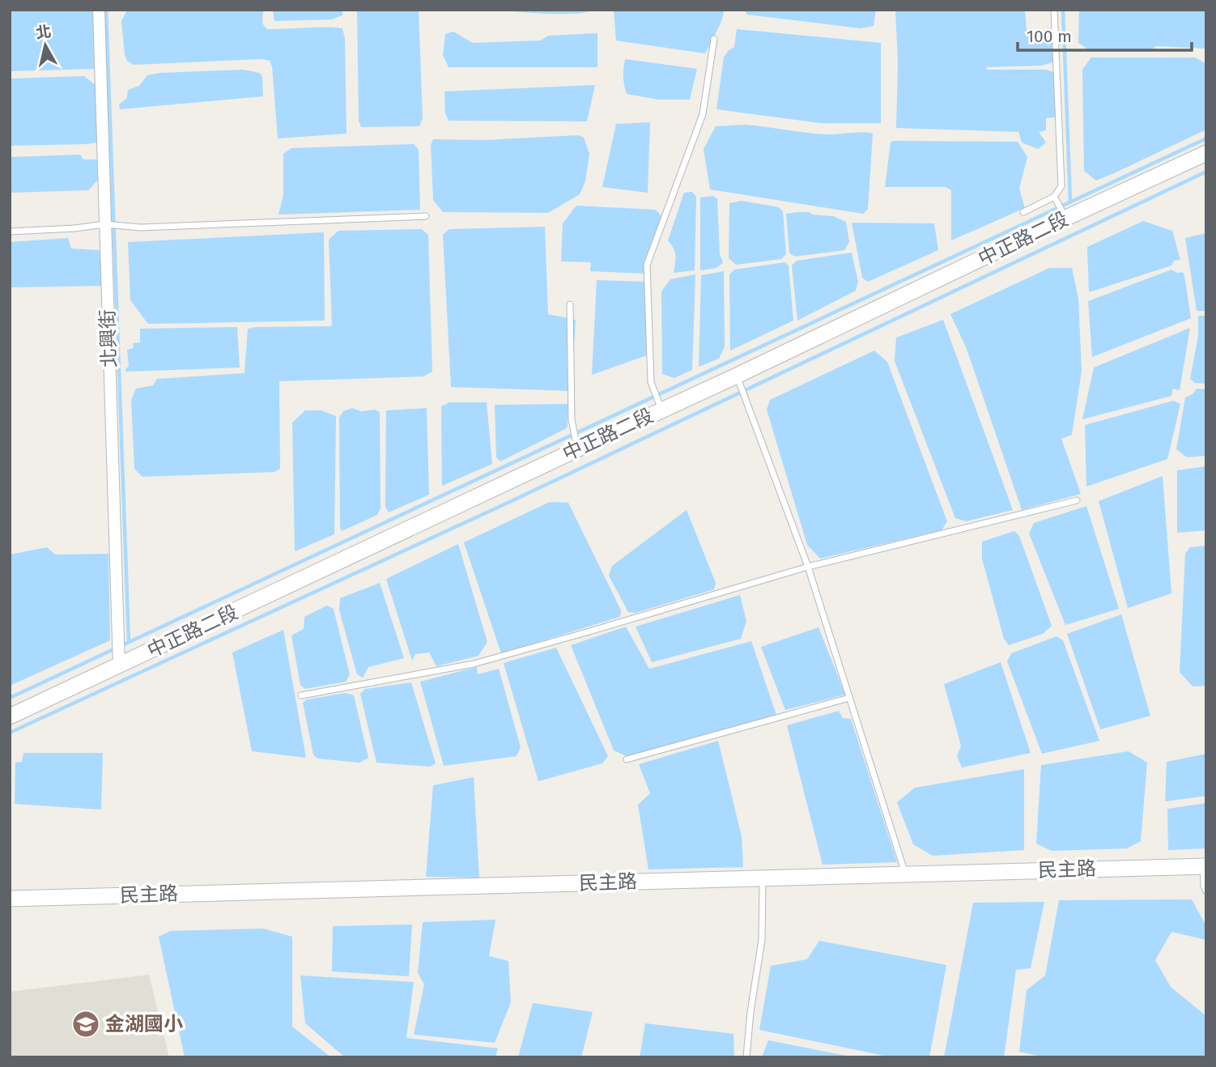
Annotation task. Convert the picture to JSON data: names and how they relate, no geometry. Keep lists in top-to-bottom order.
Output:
{
  "streets": {
    "main road": ["中正路二段", "民主路"],
    "street": ["北興街"]
  },
  "crossings": [
    ["中正路二段", "北興街"]
  ],
  "places": {
    "school or university": ["金湖國小"]
  },
  "scale_bar": "100 m",
  "north": "top"
}
